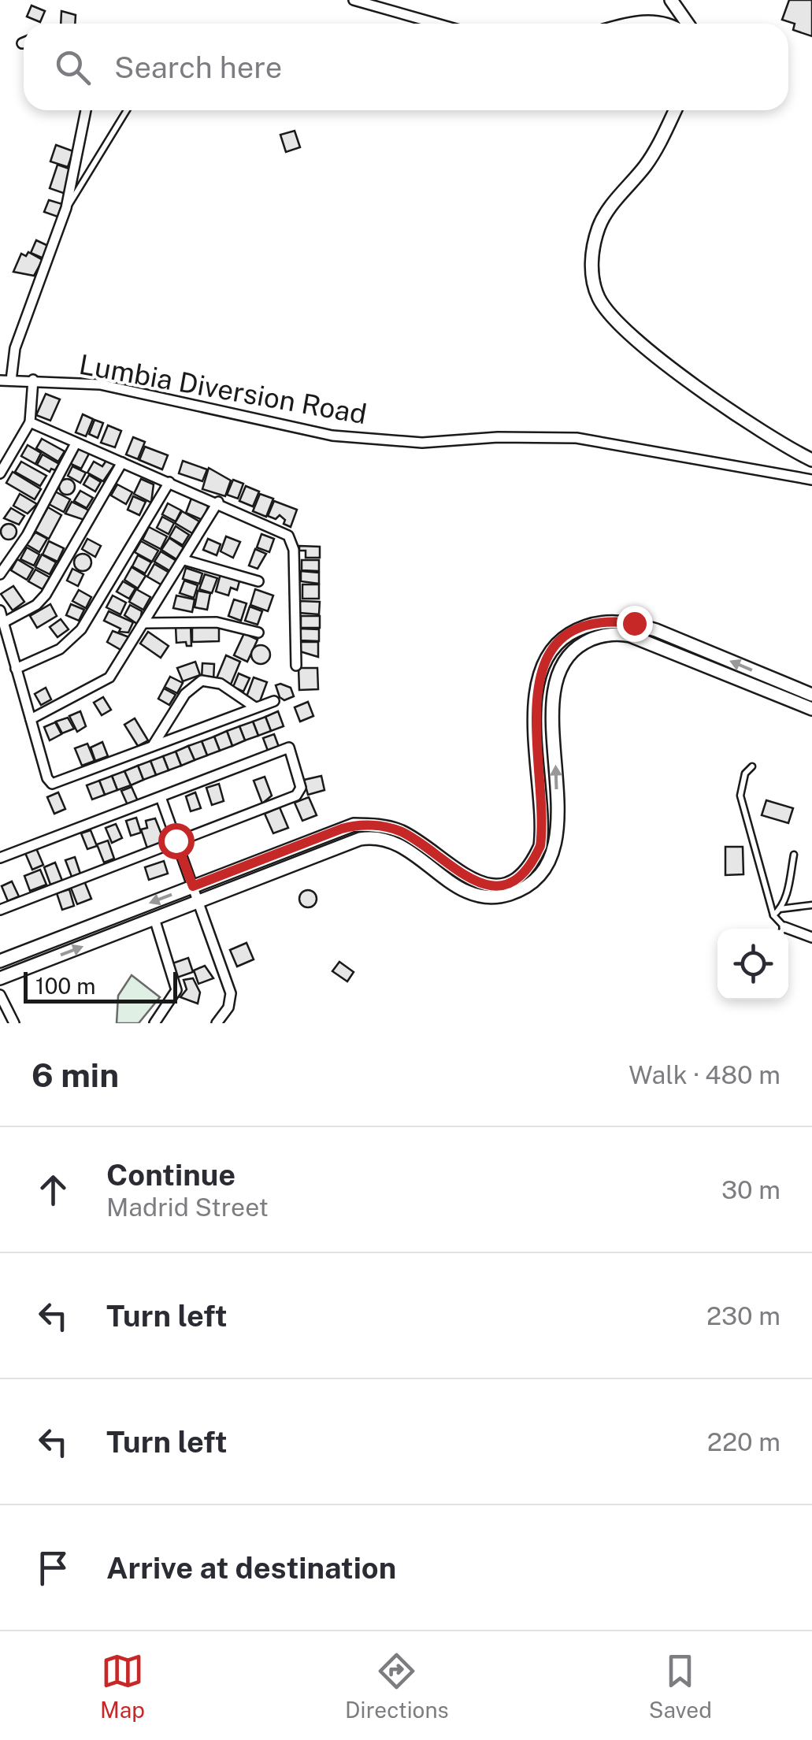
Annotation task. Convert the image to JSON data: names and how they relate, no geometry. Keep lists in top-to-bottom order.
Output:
{
  "streets": {
    "street": ["Lumbia Diversion Road"]
  },
  "scale_bar": "100 m",
  "page": {
    "search": "Search here",
    "scale": "100 m",
    "heading": ["6 min", "Walk · 480 m"],
    "list": [
      ["Continue", "Madrid Street", "30 m"],
      ["Turn left", "230 m"],
      ["Turn left", "220 m"],
      "Arrive at destination"
    ],
    "nav": ["Map", "Directions", "Saved"]
  }
}
